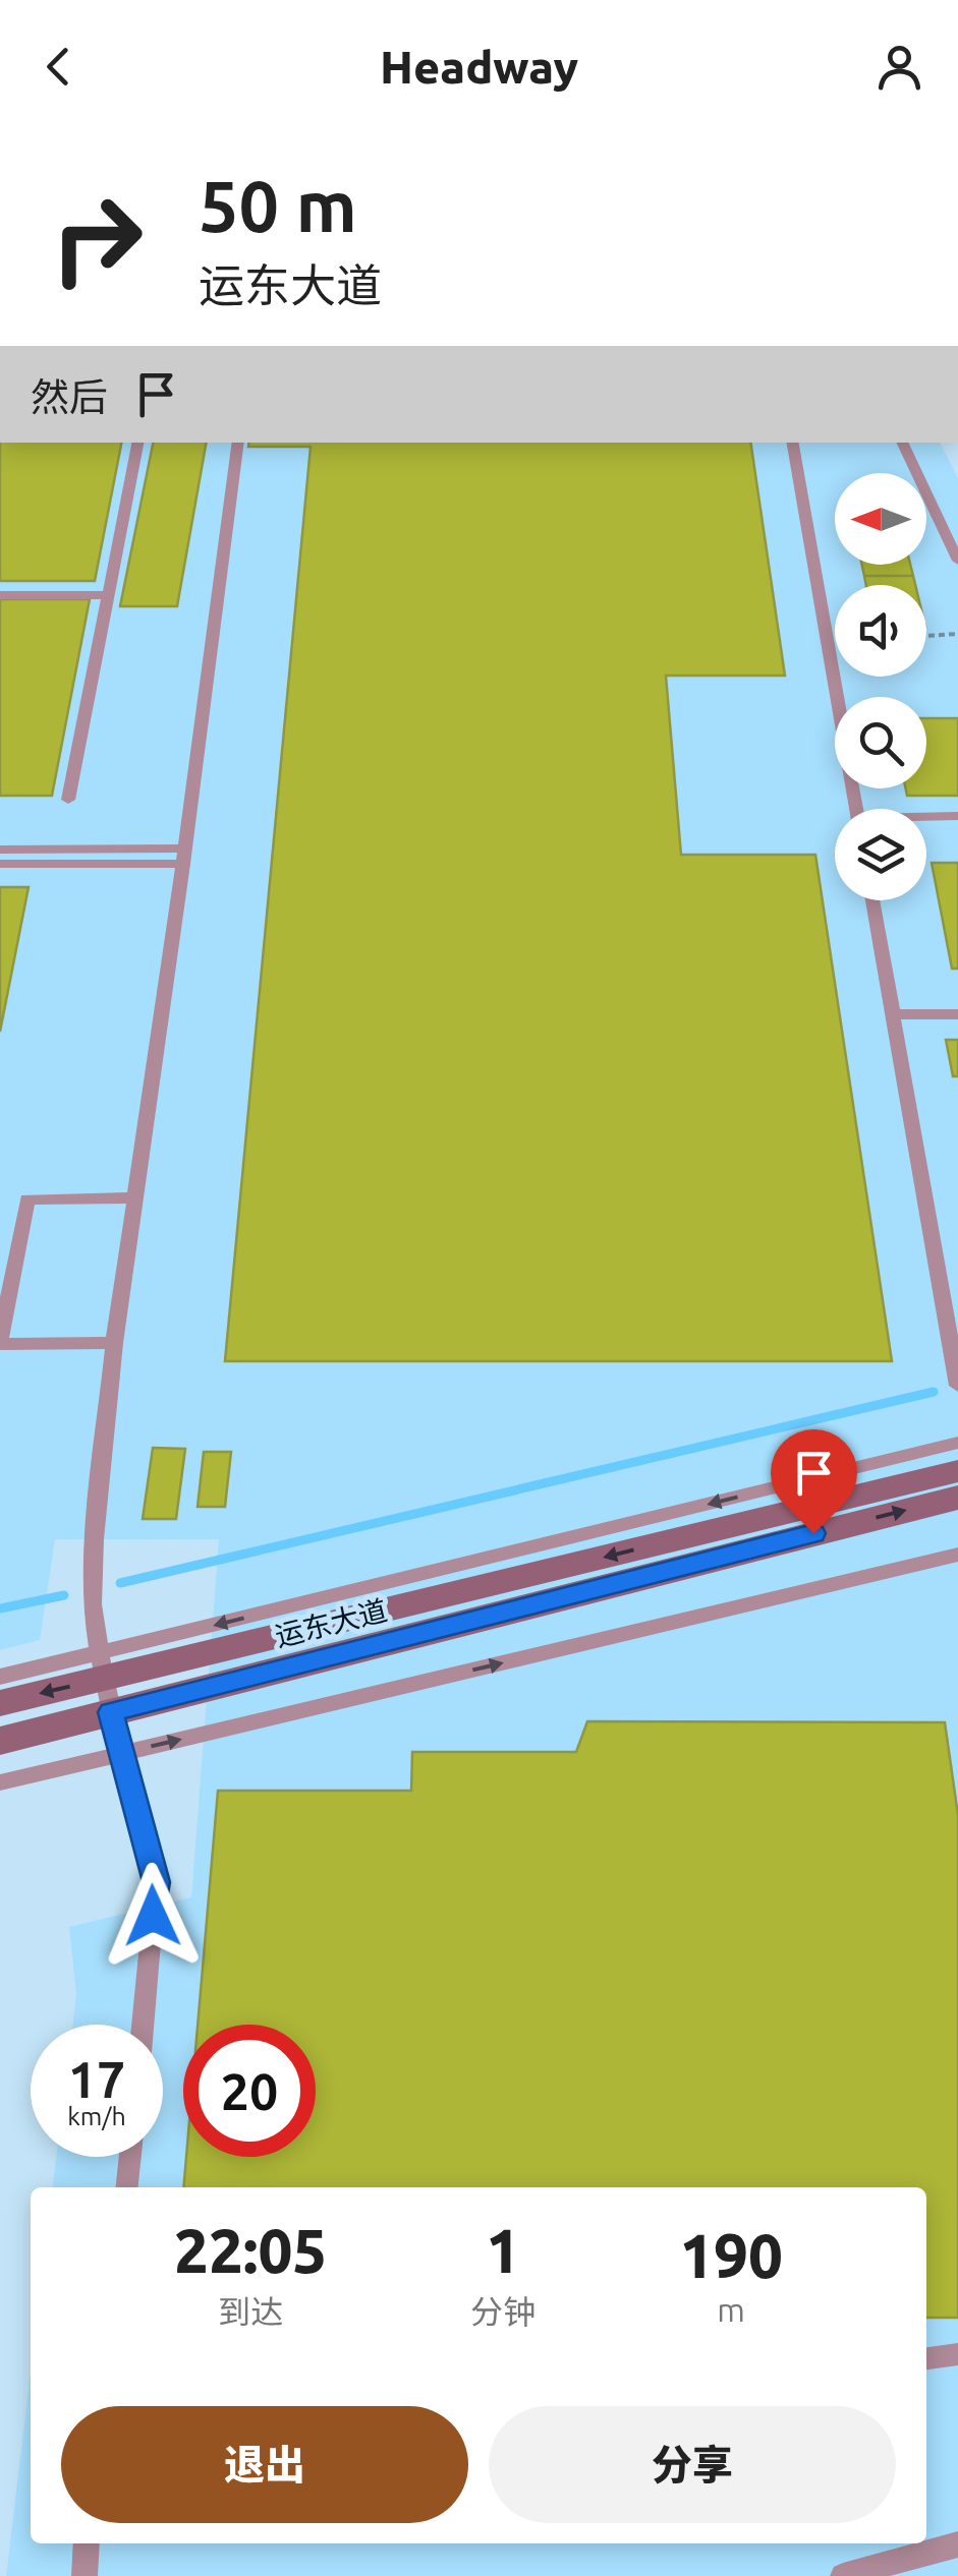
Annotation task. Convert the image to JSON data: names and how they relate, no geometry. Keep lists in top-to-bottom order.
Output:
{
  "streets": {
    "main road": ["运东大道"]
  },
  "north": "left",
  "page": {
    "header": "Headway",
    "turn": ["50 m", "运东大道"],
    "then": "然后",
    "speed": "17 km/h",
    "limit": "20",
    "eta": [
      "22:05",
      "到达",
      "1",
      "分钟",
      "190",
      "m"
    ],
    "buttons": ["退出", "分享"]
  }
}
